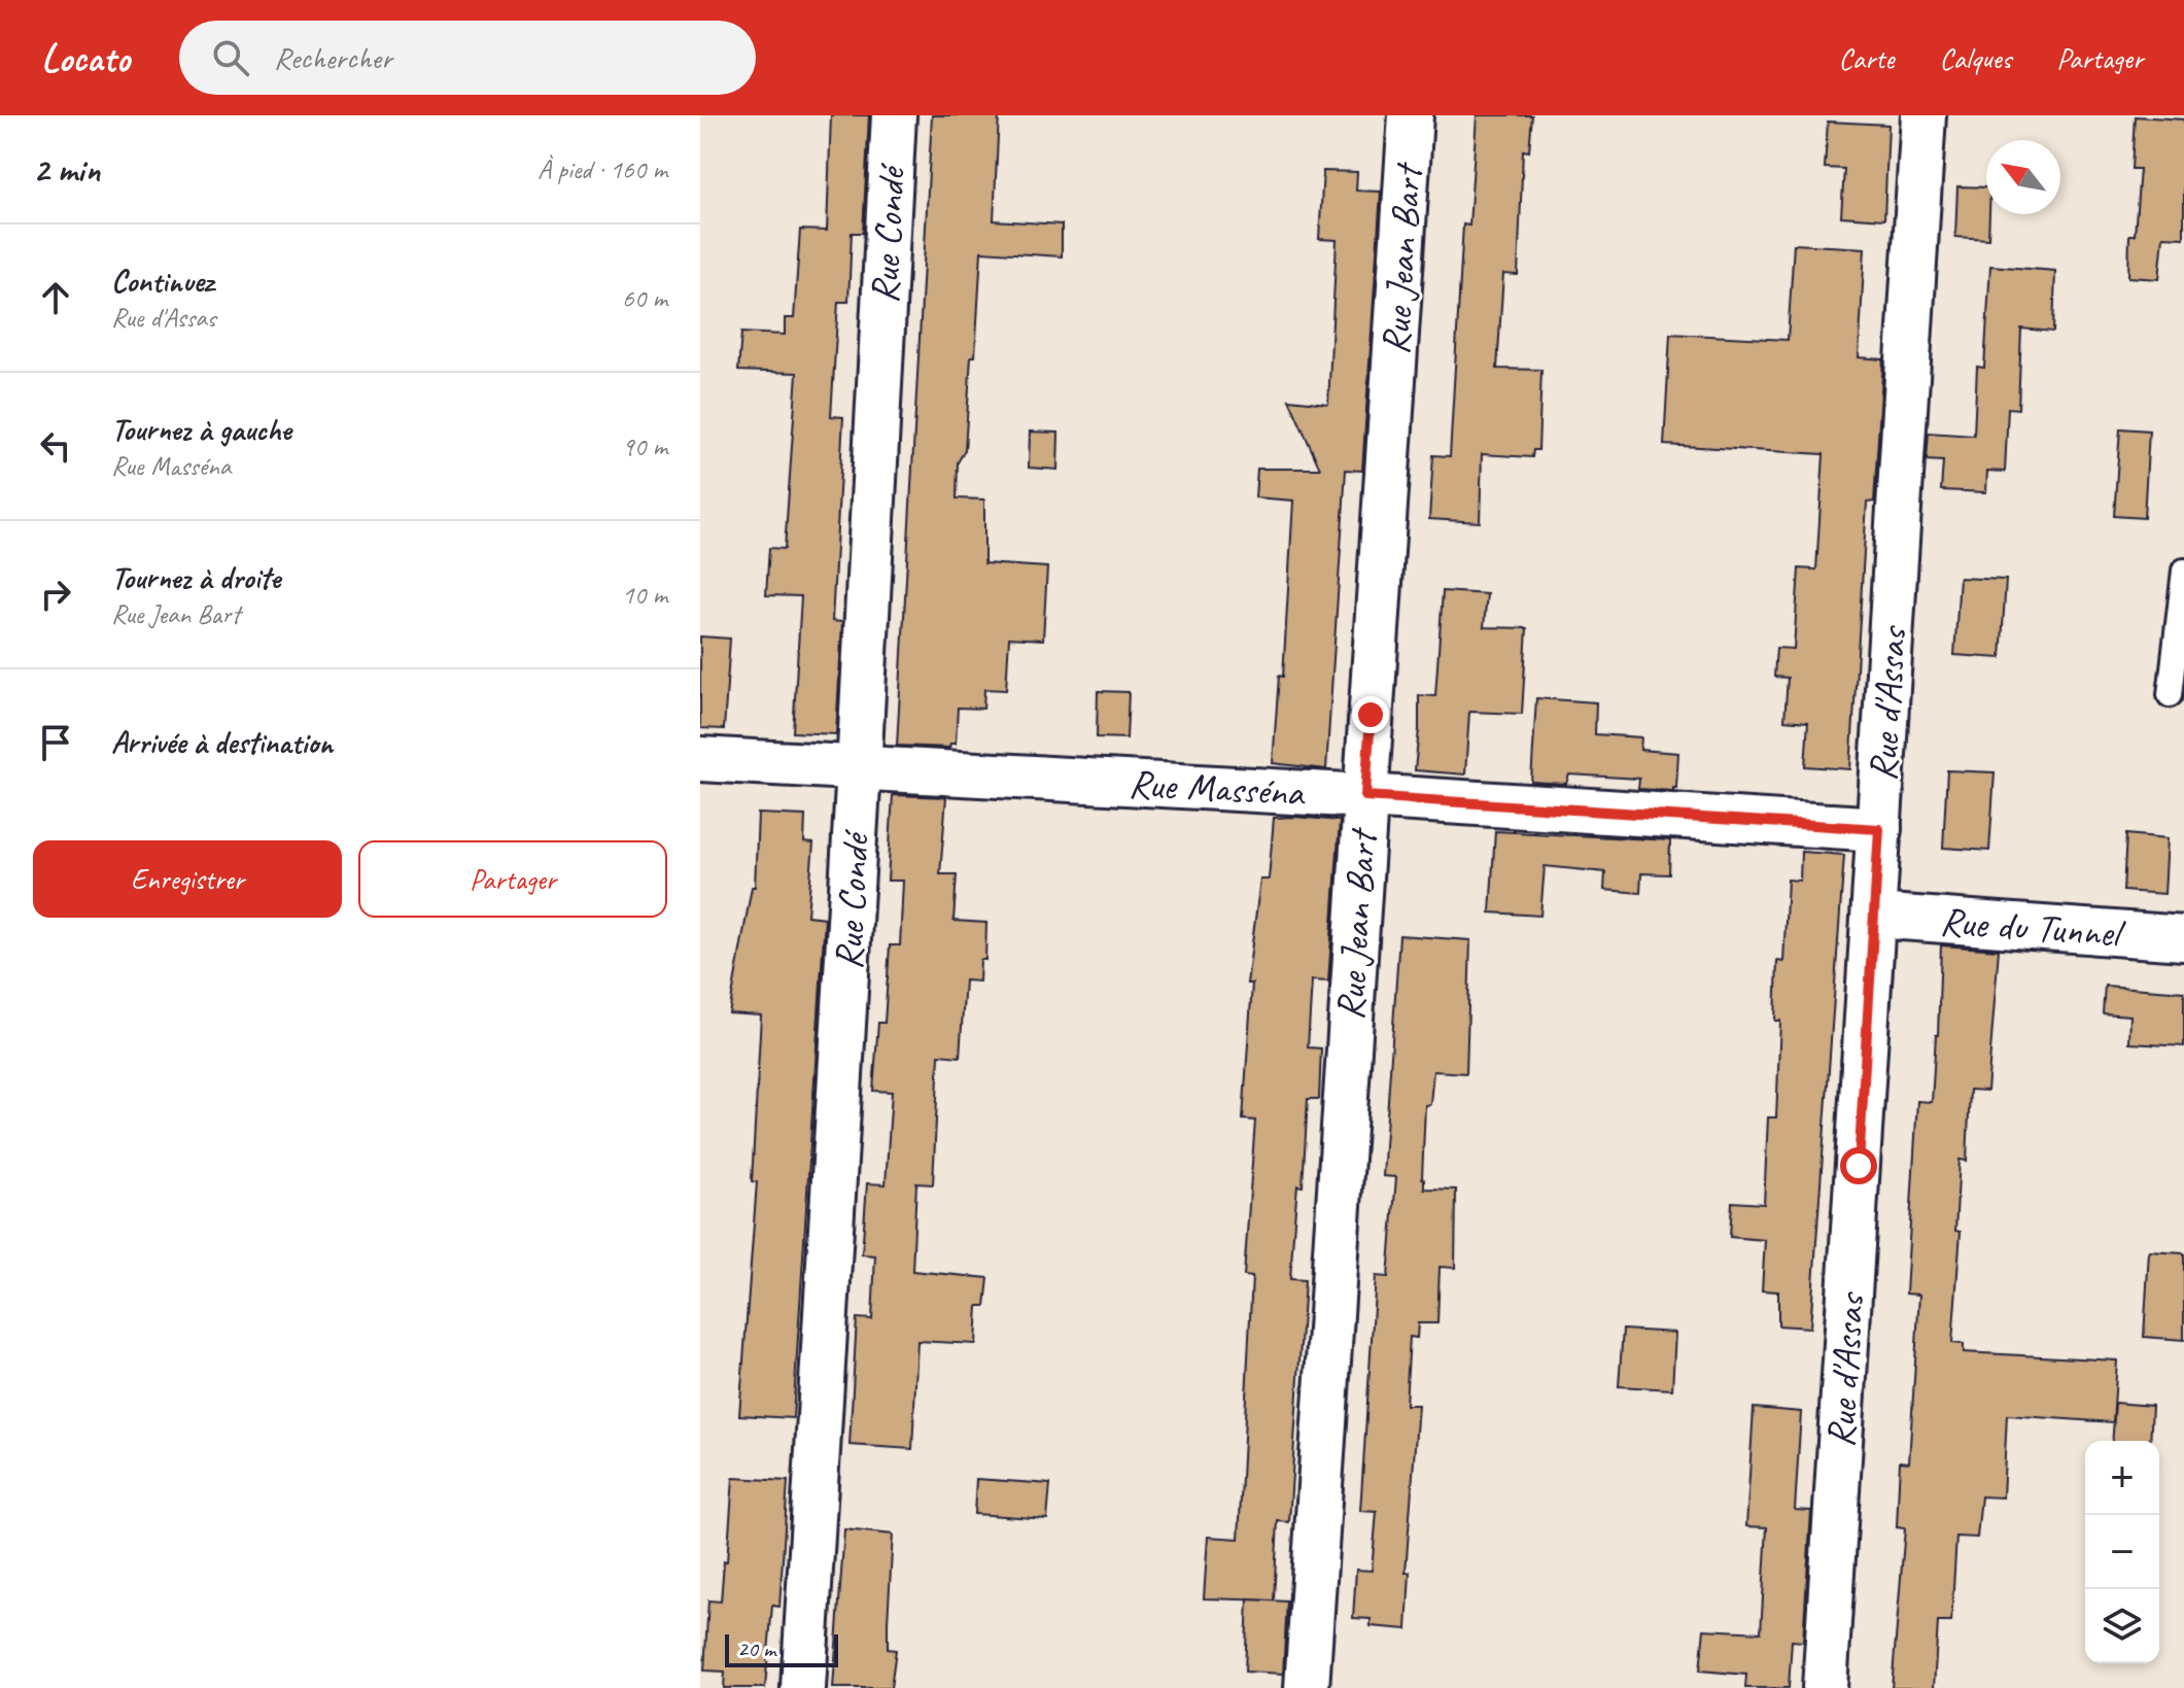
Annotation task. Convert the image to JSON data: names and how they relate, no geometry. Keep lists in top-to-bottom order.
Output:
{
  "streets": {
    "street": [
      "Rue Condé",
      "Rue Jean Bart",
      "Rue d'Assas",
      "Rue Masséna",
      "Rue du Tunnel"
    ]
  },
  "crossings": [
    ["Rue Condé", "Rue Masséna"],
    ["Rue Jean Bart", "Rue Masséna"],
    ["Rue d'Assas", "Rue Masséna"],
    ["Rue d'Assas", "Rue du Tunnel"]
  ],
  "scale_bar": "20 m",
  "north": "top left",
  "page": {
    "header": "Locato",
    "search": "Rechercher",
    "nav": ["Carte", "Calques", "Partager"],
    "heading": ["2 min", "À pied · 160 m"],
    "list": [
      ["Continuez", "Rue d'Assas", "60 m"],
      ["Tournez à gauche", "Rue Masséna", "90 m"],
      ["Tournez à droite", "Rue Jean Bart", "10 m"],
      "Arrivée à destination"
    ],
    "buttons": ["Enregistrer", "Partager"],
    "map_buttons": ["+", "−"],
    "scale": "20 m"
  }
}
